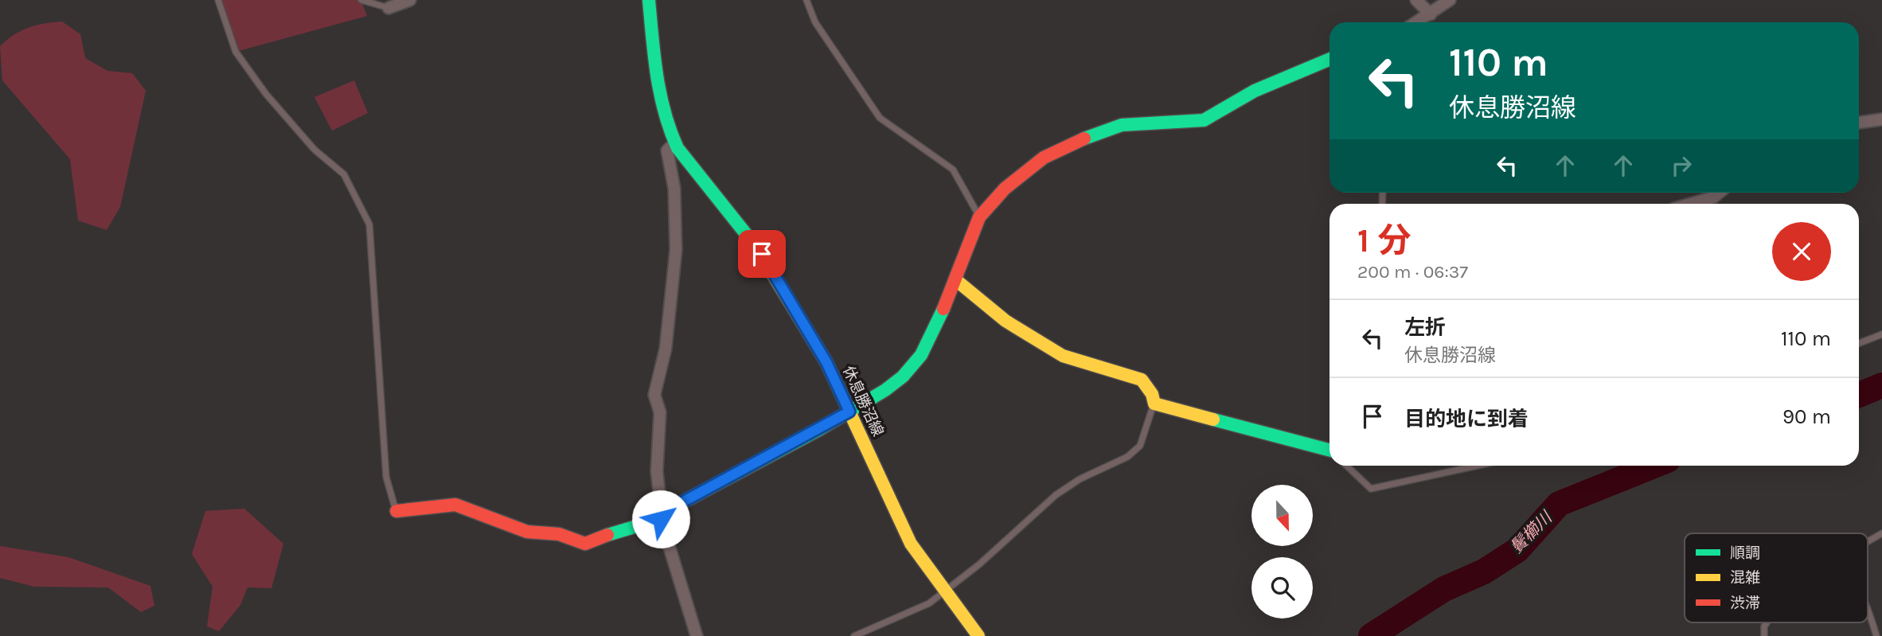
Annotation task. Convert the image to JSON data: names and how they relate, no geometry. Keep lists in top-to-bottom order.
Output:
{
  "streets": {
    "street": ["休息勝沼線"]
  },
  "water": ["鬢櫛川"],
  "legend": ["順調", "混雑", "渋滞"],
  "north": "bottom",
  "page": {
    "turn": ["110 m", "休息勝沼線"],
    "heading": ["1 分", "200 m · 06:37"],
    "list": [
      {
        "name": "左折",
        "note": "休息勝沼線",
        "value": "110 m"
      },
      {
        "name": "目的地に到着",
        "value": "90 m"
      }
    ]
  }
}
